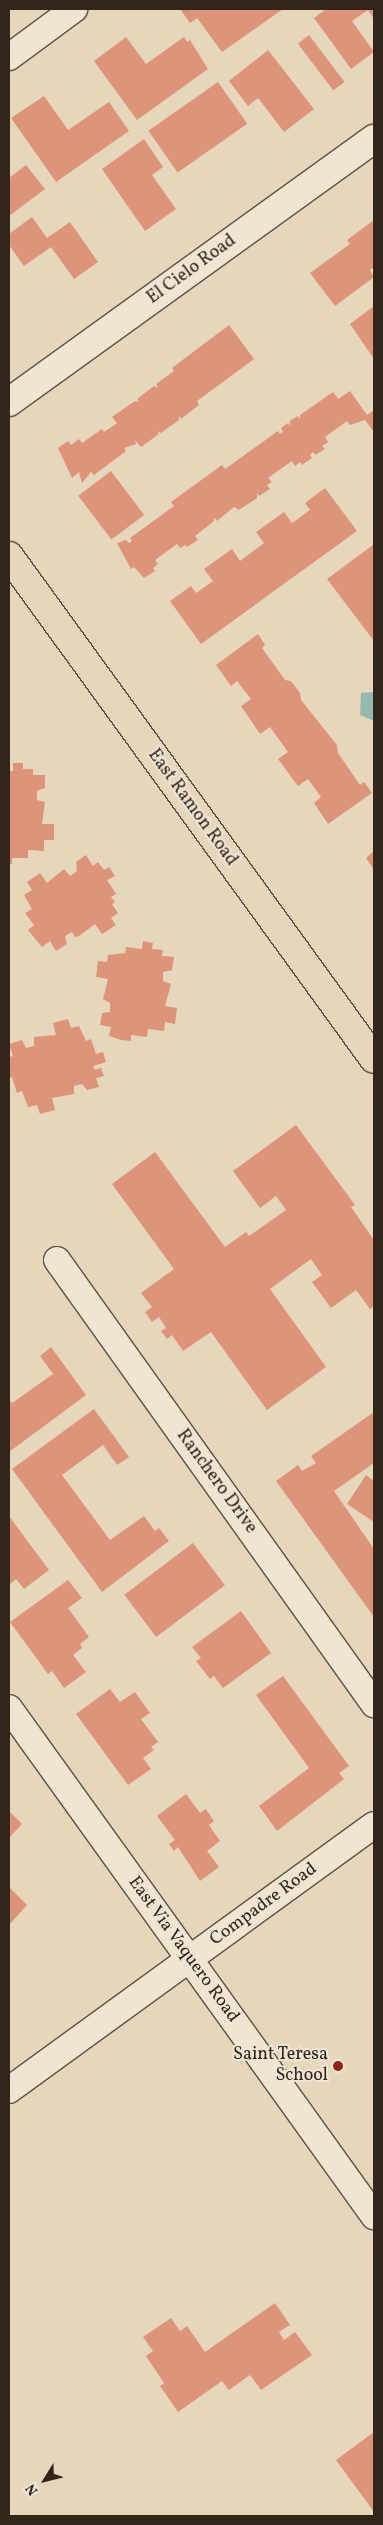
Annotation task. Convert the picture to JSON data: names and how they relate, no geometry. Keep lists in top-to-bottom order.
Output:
{
  "streets": {
    "main road": ["East Ramon Road"],
    "street": [
      "El Cielo Road",
      "Ranchero Drive",
      "Compadre Road",
      "East Via Vaquero Road"
    ]
  },
  "crossings": [
    ["Compadre Road", "East Via Vaquero Road"]
  ],
  "places": ["Saint Teresa School"],
  "north": "bottom left"
}
